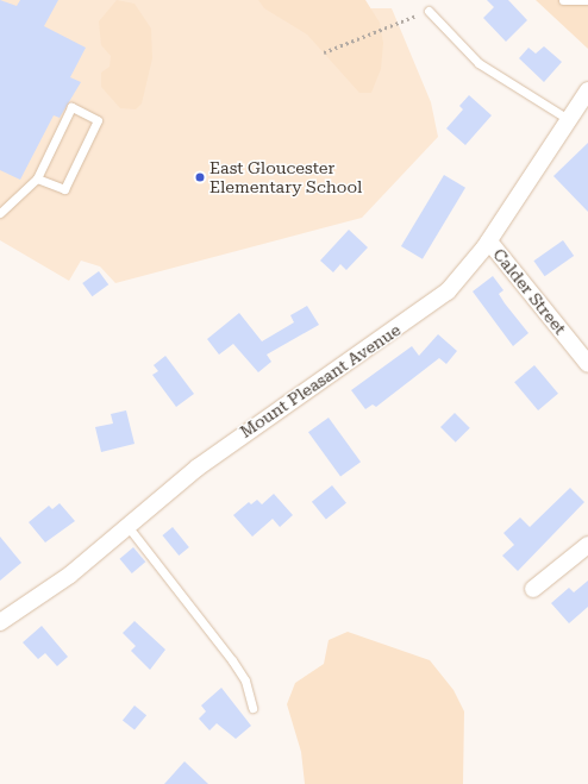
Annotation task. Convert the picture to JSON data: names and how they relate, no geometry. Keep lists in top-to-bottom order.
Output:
{
  "streets": {
    "street": ["Calder Street", "Mount Pleasant Avenue"]
  },
  "crossings": [
    ["Calder Street", "Mount Pleasant Avenue"]
  ],
  "places": ["East Gloucester Elementary School"]
}
